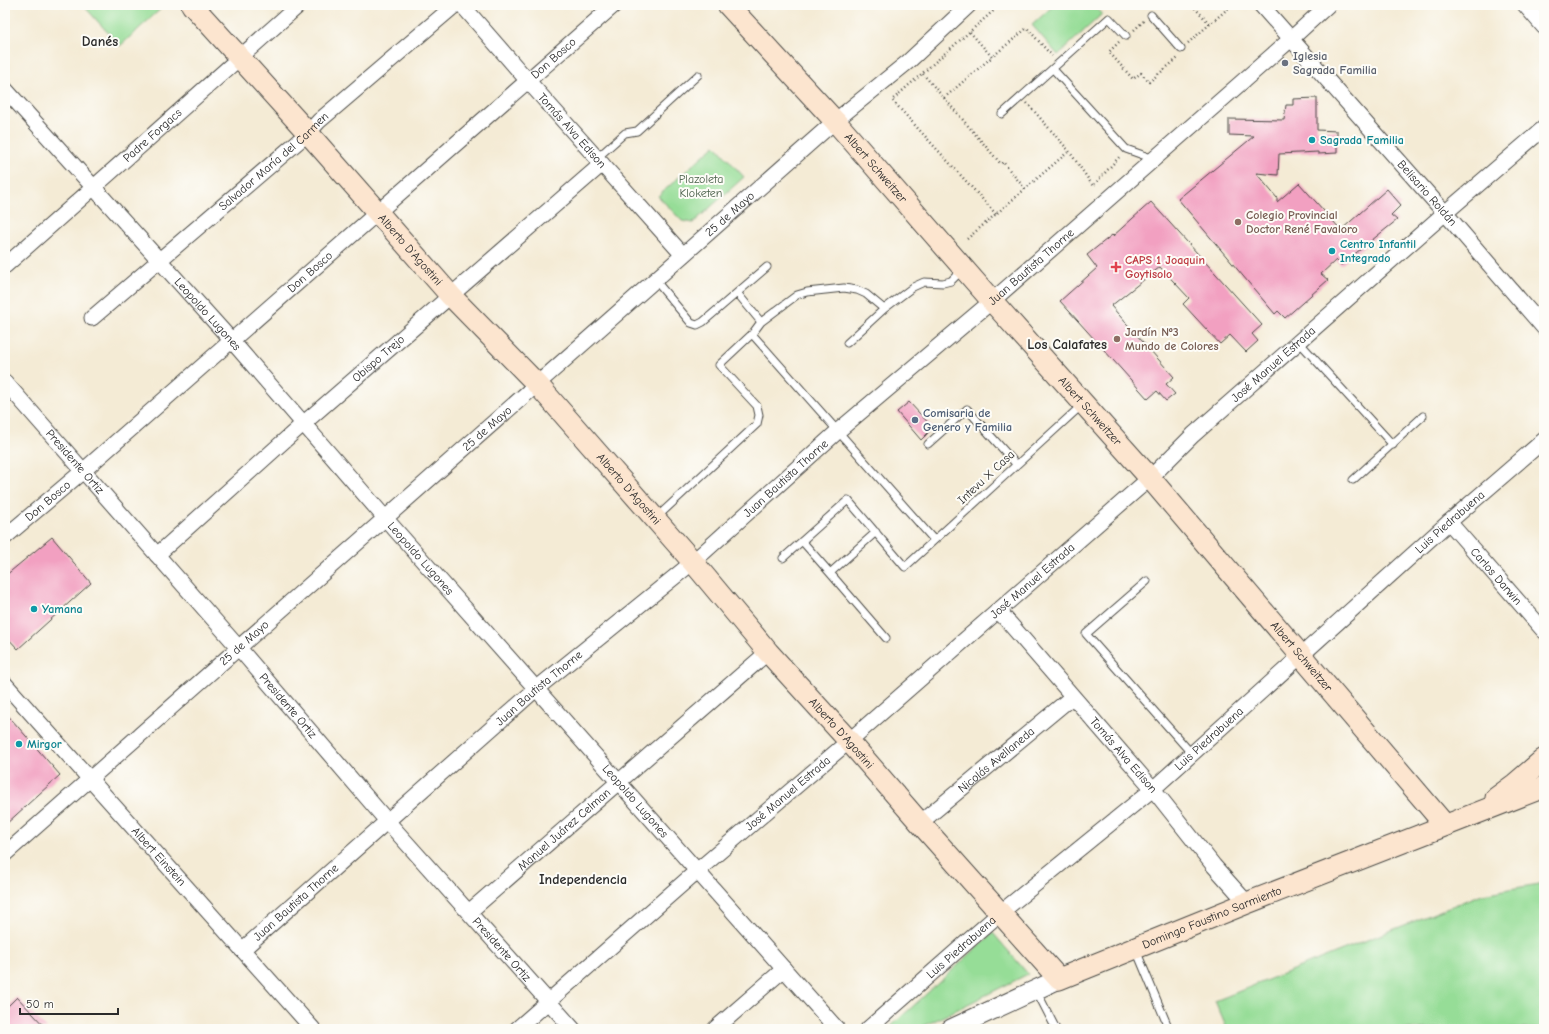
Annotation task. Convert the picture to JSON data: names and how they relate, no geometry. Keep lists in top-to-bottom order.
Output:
{
  "streets": {
    "main road": ["Albert Schweitzer", "Alberto D'Agostini", "Domingo Faustino Sarmiento"],
    "street": [
      "Don Bosco",
      "Tomás Alva Edison",
      "Padre Forgacs",
      "Salvador María del Carmen",
      "Belisario Roldán",
      "25 de Mayo",
      "Juan Bautista Thorne",
      "Leopoldo Lugones",
      "Obispo Trejo",
      "José Manuel Estrada",
      "Presidente Ortiz",
      "Luis Piedrabuena",
      "Carlos Darwin",
      "Nicolás Avellaneda",
      "Manuel Juárez Celman",
      "Albert Einstein"
    ],
    "lane": ["Intevu X Casa"]
  },
  "crossings": [
    ["Don Bosco", "Tomás Alva Edison"],
    ["Don Bosco", "Alberto D'Agostini"],
    ["Don Bosco", "Leopoldo Lugones"],
    ["Don Bosco", "Presidente Ortiz"],
    ["Tomás Alva Edison", "25 de Mayo"],
    ["Tomás Alva Edison", "Obispo Trejo"],
    ["Tomás Alva Edison", "José Manuel Estrada"],
    ["Tomás Alva Edison", "Luis Piedrabuena"],
    ["Tomás Alva Edison", "Nicolás Avellaneda"],
    ["Tomás Alva Edison", "Domingo Faustino Sarmiento"],
    ["Padre Forgacs", "Alberto D'Agostini"],
    ["Padre Forgacs", "Leopoldo Lugones"],
    ["Salvador María del Carmen", "Alberto D'Agostini"],
    ["Salvador María del Carmen", "Leopoldo Lugones"],
    ["Albert Schweitzer", "25 de Mayo"],
    ["Albert Schweitzer", "Juan Bautista Thorne"],
    ["Albert Schweitzer", "José Manuel Estrada"],
    ["Albert Schweitzer", "Intevu X Casa"],
    ["Albert Schweitzer", "Luis Piedrabuena"],
    ["Albert Schweitzer", "Domingo Faustino Sarmiento"],
    ["Belisario Roldán", "Juan Bautista Thorne"],
    ["Belisario Roldán", "José Manuel Estrada"],
    ["25 de Mayo", "Alberto D'Agostini"],
    ["25 de Mayo", "Leopoldo Lugones"],
    ["25 de Mayo", "Presidente Ortiz"],
    ["25 de Mayo", "Albert Einstein"],
    ["Alberto D'Agostini", "Juan Bautista Thorne"],
    ["Alberto D'Agostini", "Obispo Trejo"],
    ["Alberto D'Agostini", "José Manuel Estrada"],
    ["Alberto D'Agostini", "Luis Piedrabuena"],
    ["Alberto D'Agostini", "Nicolás Avellaneda"],
    ["Alberto D'Agostini", "Manuel Juárez Celman"],
    ["Alberto D'Agostini", "Domingo Faustino Sarmiento"],
    ["Juan Bautista Thorne", "Leopoldo Lugones"],
    ["Juan Bautista Thorne", "Presidente Ortiz"],
    ["Juan Bautista Thorne", "Albert Einstein"],
    ["Leopoldo Lugones", "Obispo Trejo"],
    ["Leopoldo Lugones", "José Manuel Estrada"],
    ["Leopoldo Lugones", "Manuel Juárez Celman"],
    ["Obispo Trejo", "Presidente Ortiz"],
    ["José Manuel Estrada", "Presidente Ortiz"],
    ["Presidente Ortiz", "Manuel Juárez Celman"],
    ["Luis Piedrabuena", "Carlos Darwin"]
  ],
  "districts": ["Danés", "Los Calafates", "Independencia"],
  "parks": ["Plazoleta Kloketen"],
  "places": {
    "other": [
      "Iglesia Sagrada Familia",
      "Sagrada Familia",
      "Colegio Provincial Doctor René Favaloro",
      "Centro Infantil Integrado",
      "Jardín Nº3 Mundo de Colores",
      "Comisaria de Genero y Familia",
      "Yamana",
      "Mirgor"
    ],
    "health": ["CAPS 1 Joaquin Goytisolo"]
  },
  "scale_bar": "50 m"
}
